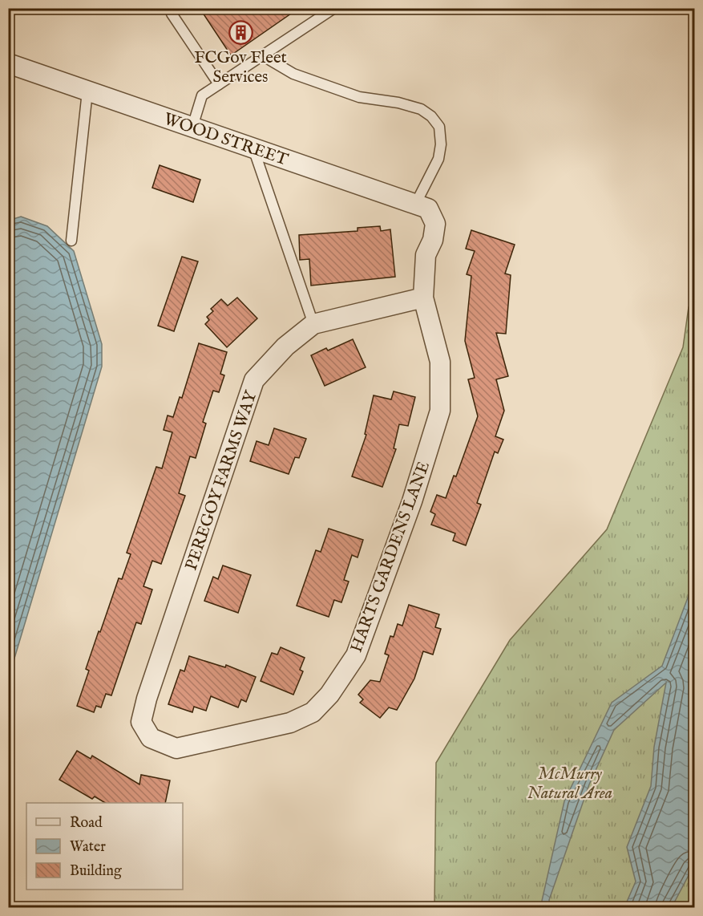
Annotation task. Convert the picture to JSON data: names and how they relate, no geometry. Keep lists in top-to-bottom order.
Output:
{
  "streets": {
    "street": ["WOOD STREET", "PEREGOY FARMS WAY", "HARTS GARDENS LANE"]
  },
  "crossings": [
    ["WOOD STREET", "HARTS GARDENS LANE"],
    ["PEREGOY FARMS WAY", "HARTS GARDENS LANE"]
  ],
  "parks": ["McMurry Natural Area"],
  "places": {
    "building": ["FCGov Fleet Services"]
  },
  "legend": ["Road", "Water", "Building"]
}
